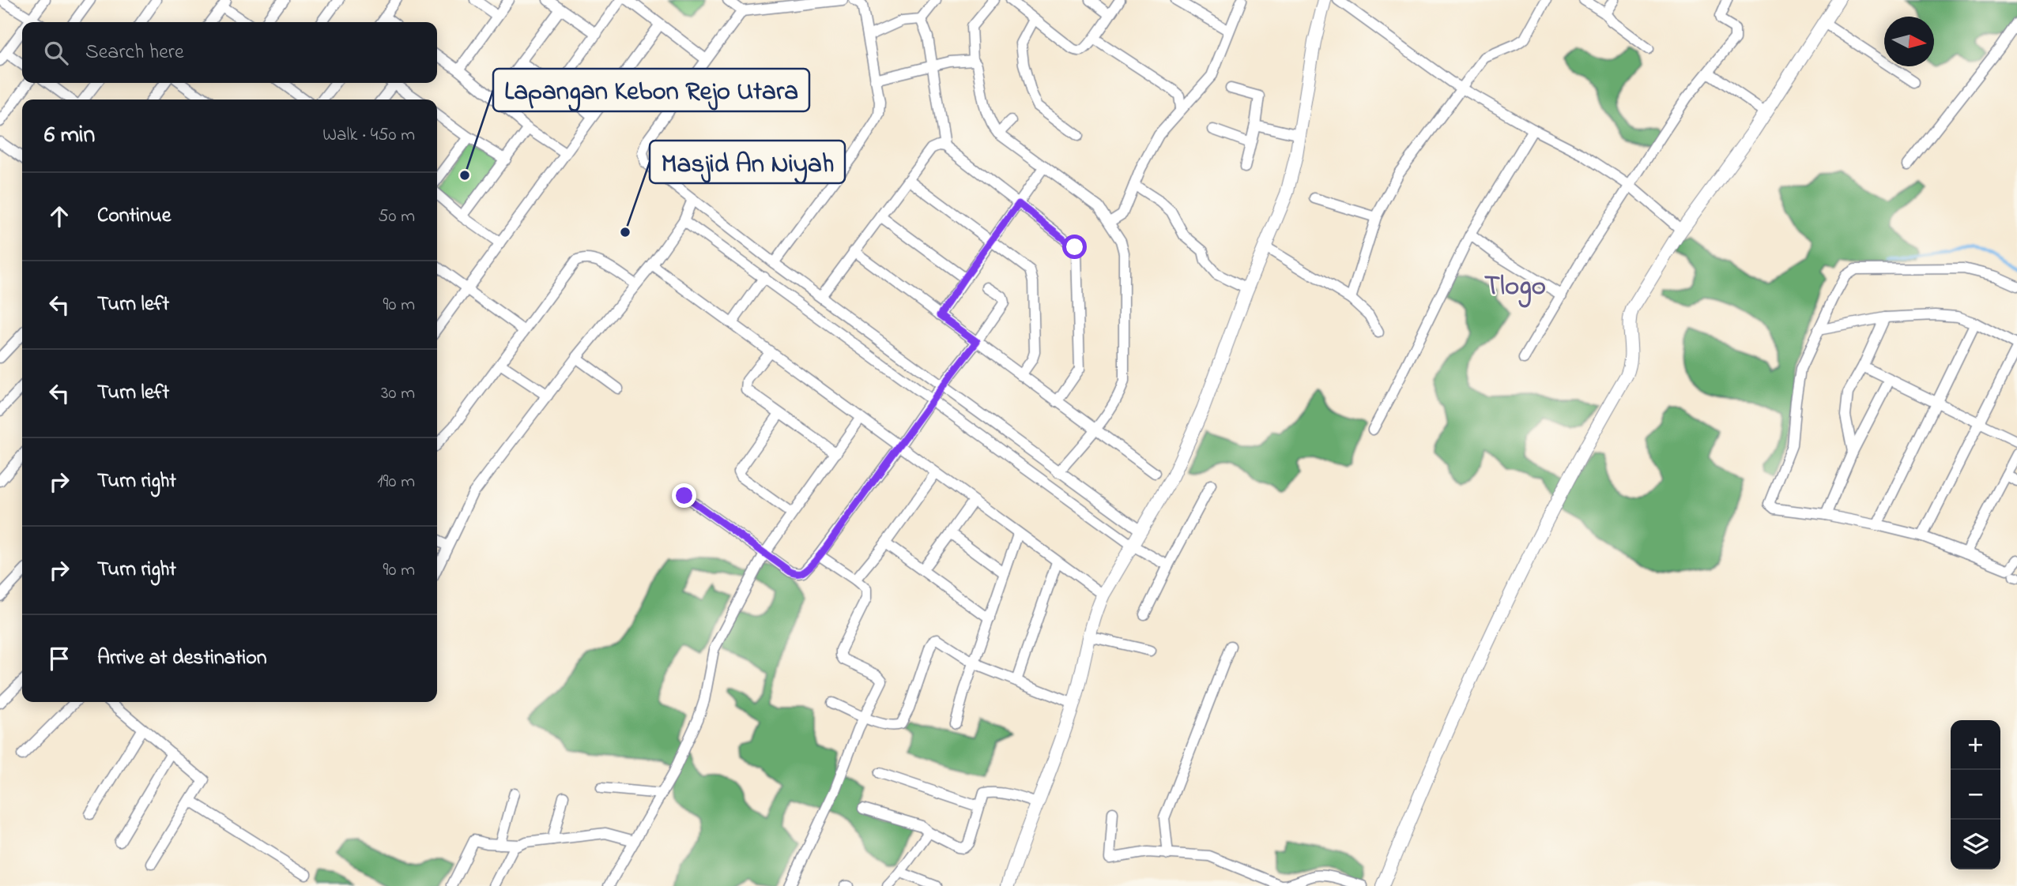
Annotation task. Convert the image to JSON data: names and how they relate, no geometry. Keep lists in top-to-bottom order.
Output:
{
  "districts": ["Tlogo"],
  "places": ["Lapangan Kebon Rejo Utara", "Masjid An Niyah"],
  "north": "right",
  "page": {
    "search": "Search here",
    "heading": ["6 min", "Walk · 450 m"],
    "list": [
      ["Continue", "50 m"],
      ["Turn left", "90 m"],
      ["Turn left", "30 m"],
      ["Turn right", "190 m"],
      ["Turn right", "90 m"],
      "Arrive at destination"
    ],
    "map_buttons": ["+", "−"]
  }
}
